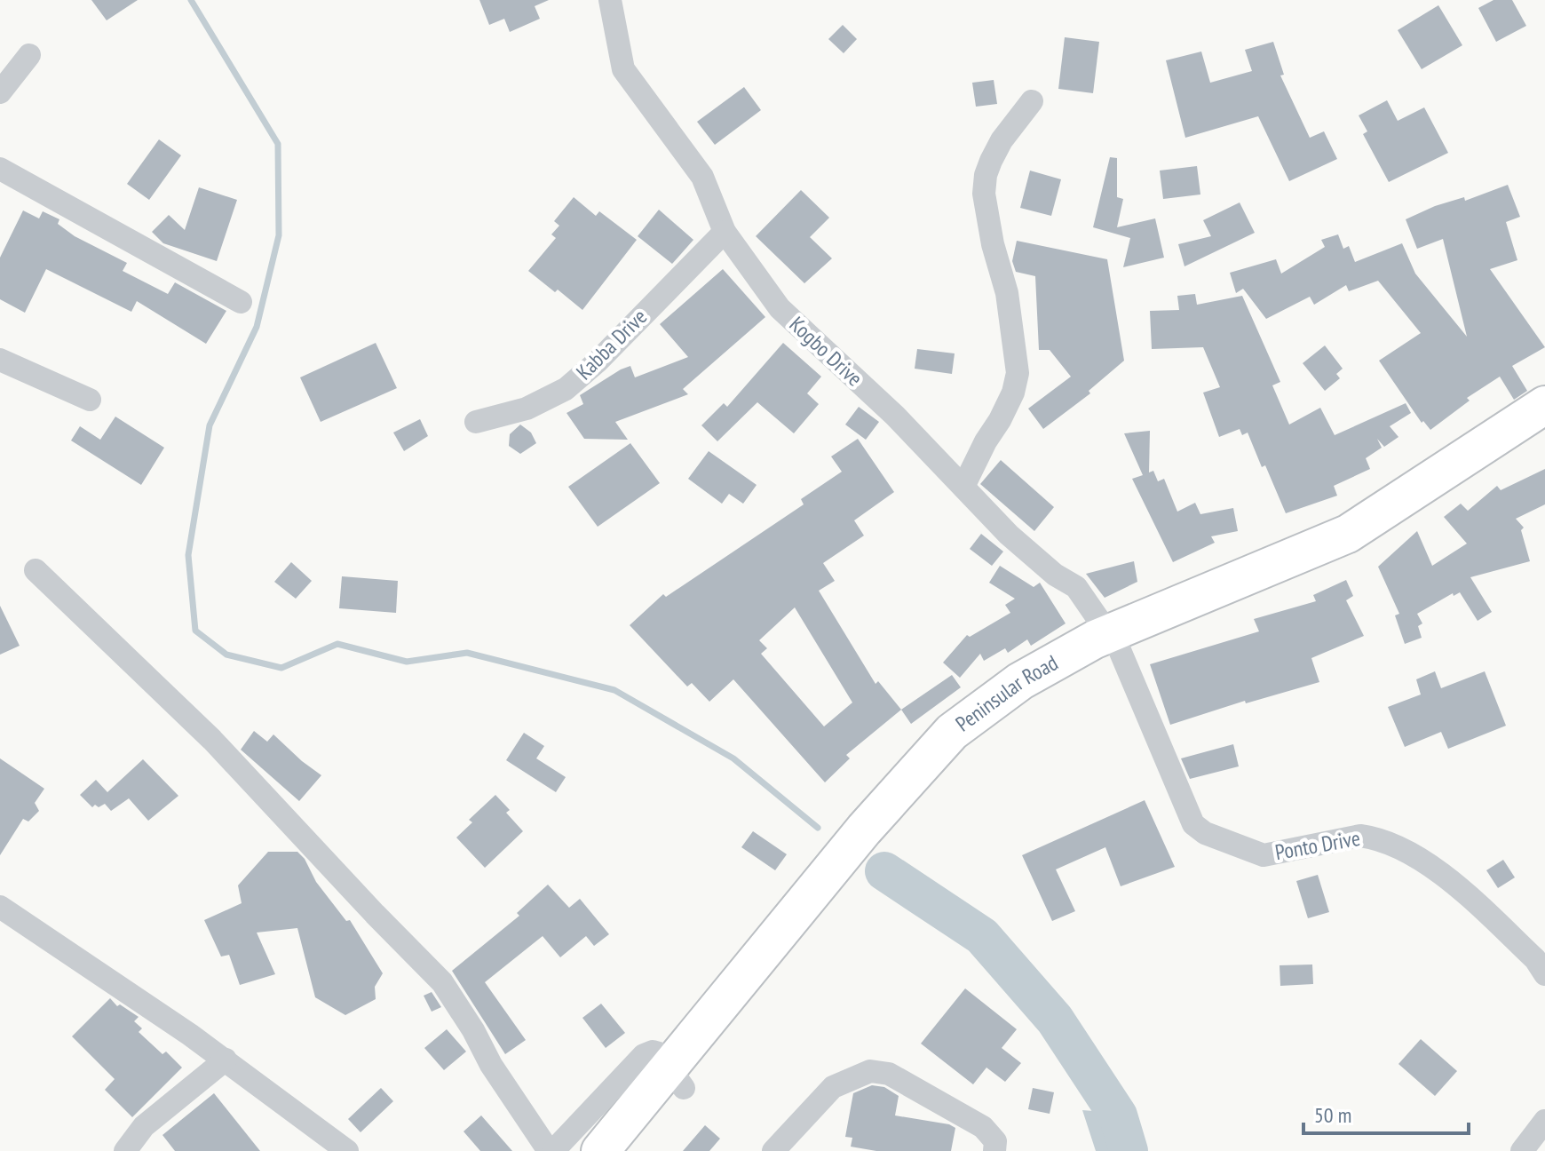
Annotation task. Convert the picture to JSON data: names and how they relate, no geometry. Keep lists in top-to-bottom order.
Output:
{
  "streets": {
    "main road": ["Peninsular Road"],
    "street": ["Kabba Drive", "Kogbo Drive", "Ponto Drive"]
  },
  "crossings": [
    ["Kabba Drive", "Kogbo Drive"],
    ["Kogbo Drive", "Peninsular Road"],
    ["Kogbo Drive", "Ponto Drive"],
    ["Peninsular Road", "Ponto Drive"]
  ],
  "scale_bar": "50 m"
}
